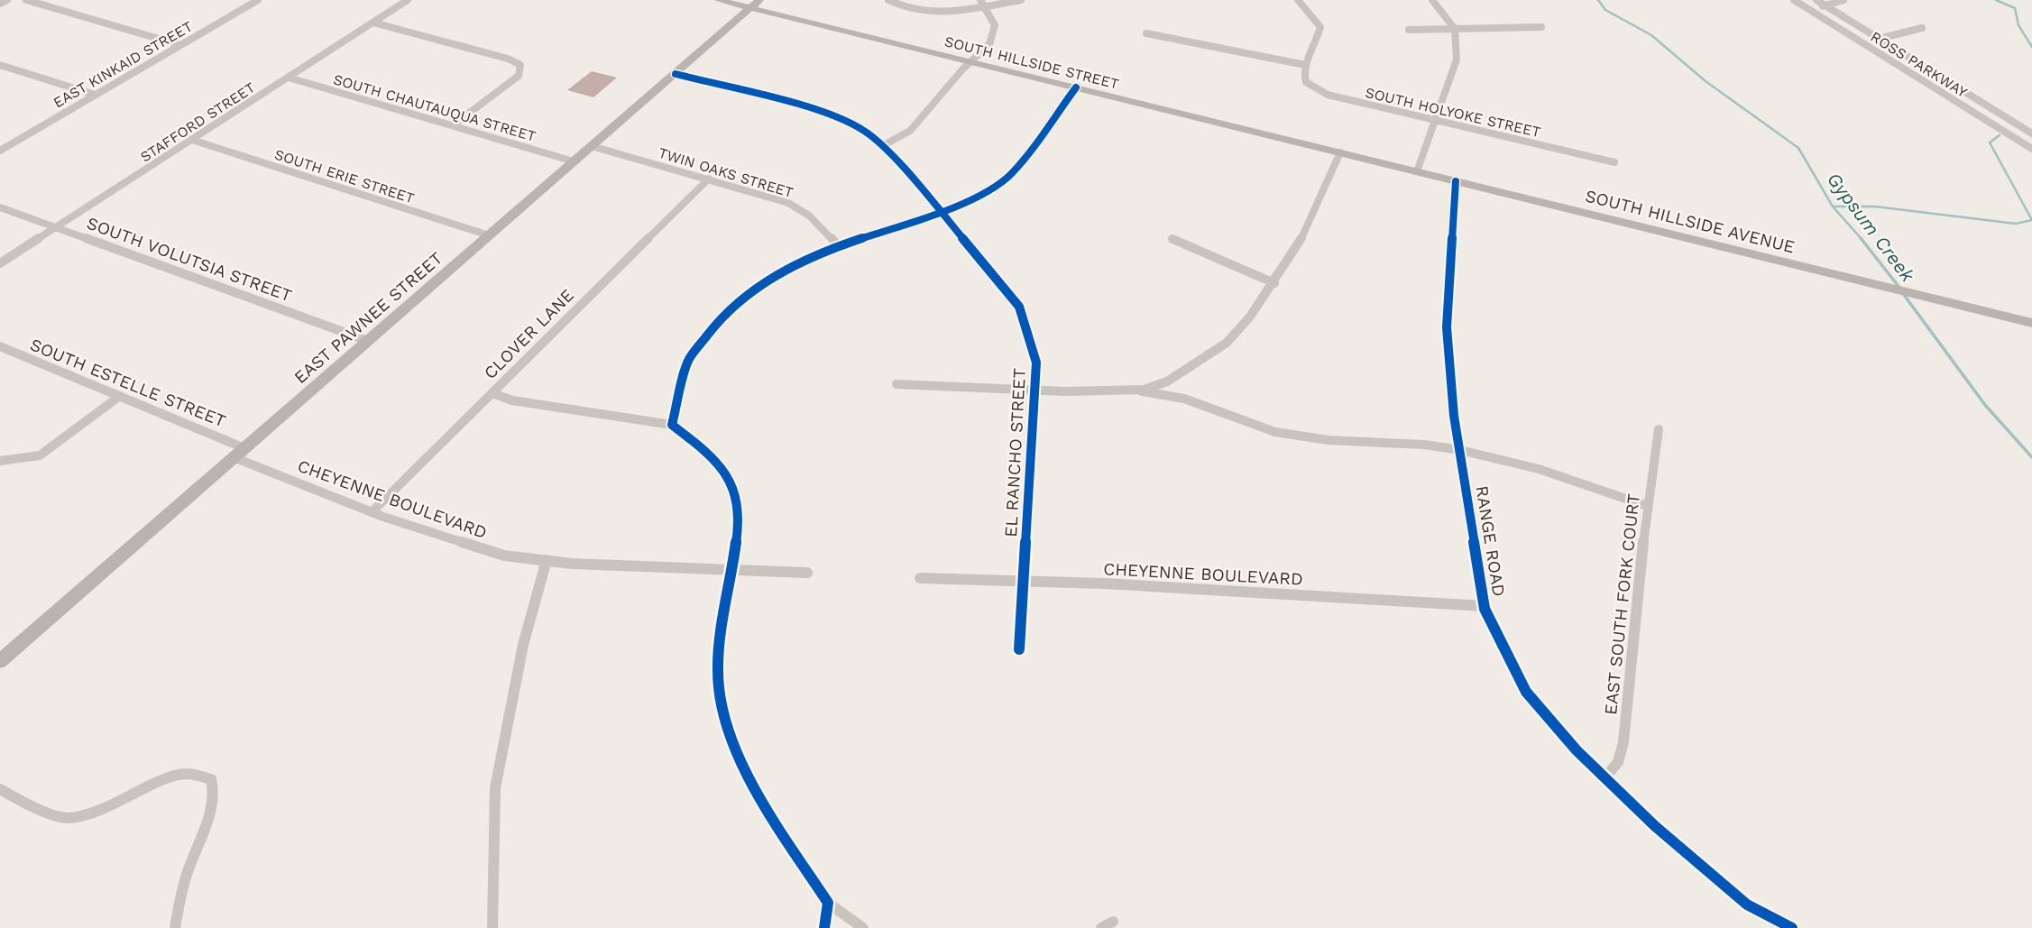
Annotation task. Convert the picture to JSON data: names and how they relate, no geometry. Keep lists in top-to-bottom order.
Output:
{
  "streets": {
    "main road": ["SOUTH HILLSIDE STREET", "SOUTH HILLSIDE AVENUE", "EAST PAWNEE STREET"],
    "street": [
      "EAST KINKAID STREET",
      "ROSS PARKWAY",
      "SOUTH CHAUTAUQUA STREET",
      "SOUTH HOLYOKE STREET",
      "STAFFORD STREET",
      "TWIN OAKS STREET",
      "SOUTH ERIE STREET",
      "SOUTH VOLUTSIA STREET",
      "CLOVER LANE",
      "SOUTH ESTELLE STREET",
      "EL RANCHO STREET",
      "CHEYENNE BOULEVARD",
      "RANGE ROAD",
      "EAST SOUTH FORK COURT"
    ]
  },
  "crossings": [
    ["SOUTH HILLSIDE STREET", "SOUTH HILLSIDE AVENUE"],
    ["SOUTH HILLSIDE STREET", "EAST PAWNEE STREET"],
    ["SOUTH CHAUTAUQUA STREET", "STAFFORD STREET"],
    ["SOUTH CHAUTAUQUA STREET", "EAST PAWNEE STREET"],
    ["STAFFORD STREET", "SOUTH ERIE STREET"],
    ["STAFFORD STREET", "SOUTH VOLUTSIA STREET"],
    ["TWIN OAKS STREET", "EAST PAWNEE STREET"],
    ["TWIN OAKS STREET", "CLOVER LANE"],
    ["SOUTH ERIE STREET", "EAST PAWNEE STREET"],
    ["SOUTH HILLSIDE AVENUE", "RANGE ROAD"],
    ["SOUTH VOLUTSIA STREET", "EAST PAWNEE STREET"],
    ["EAST PAWNEE STREET", "SOUTH ESTELLE STREET"],
    ["EAST PAWNEE STREET", "EL RANCHO STREET"],
    ["EAST PAWNEE STREET", "CHEYENNE BOULEVARD"],
    ["CLOVER LANE", "CHEYENNE BOULEVARD"],
    ["EL RANCHO STREET", "CHEYENNE BOULEVARD"],
    ["CHEYENNE BOULEVARD", "RANGE ROAD"],
    ["RANGE ROAD", "EAST SOUTH FORK COURT"]
  ],
  "water": ["Gypsum Creek"]
}
